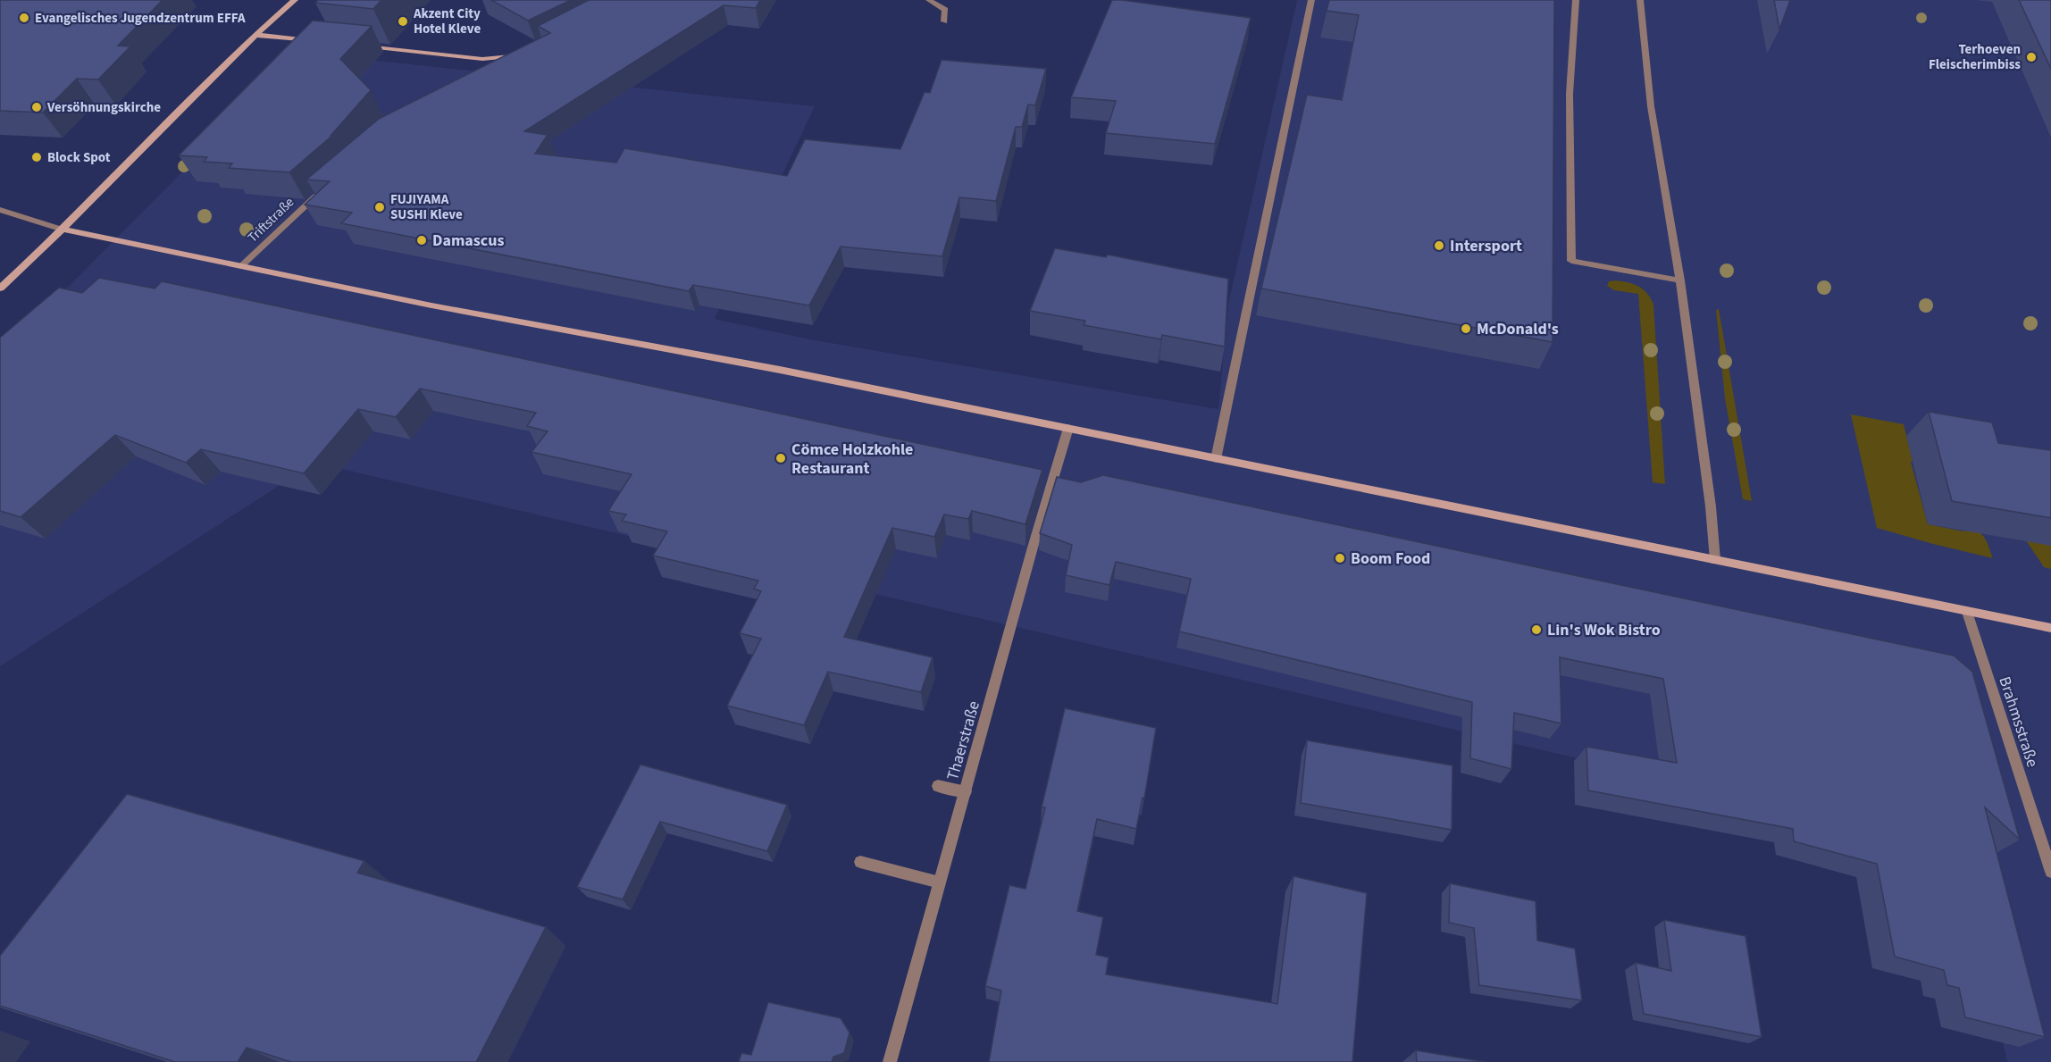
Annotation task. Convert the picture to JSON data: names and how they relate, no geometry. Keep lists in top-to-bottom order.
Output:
{
  "streets": {
    "street": ["Triftstraße", "Brahmsstraße", "Thaerstraße"]
  },
  "places": [
    "Evangelisches Jugendzentrum EFFA",
    "Akzent City Hotel Kleve",
    "Terhoeven Fleischerimbiss",
    "Versöhnungskirche",
    "Block Spot",
    "FUJIYAMA SUSHI Kleve",
    "Damascus",
    "Intersport",
    "McDonald's",
    "Cömce Holzkohle Restaurant",
    "Boom Food",
    "Lin's Wok Bistro"
  ]
}
